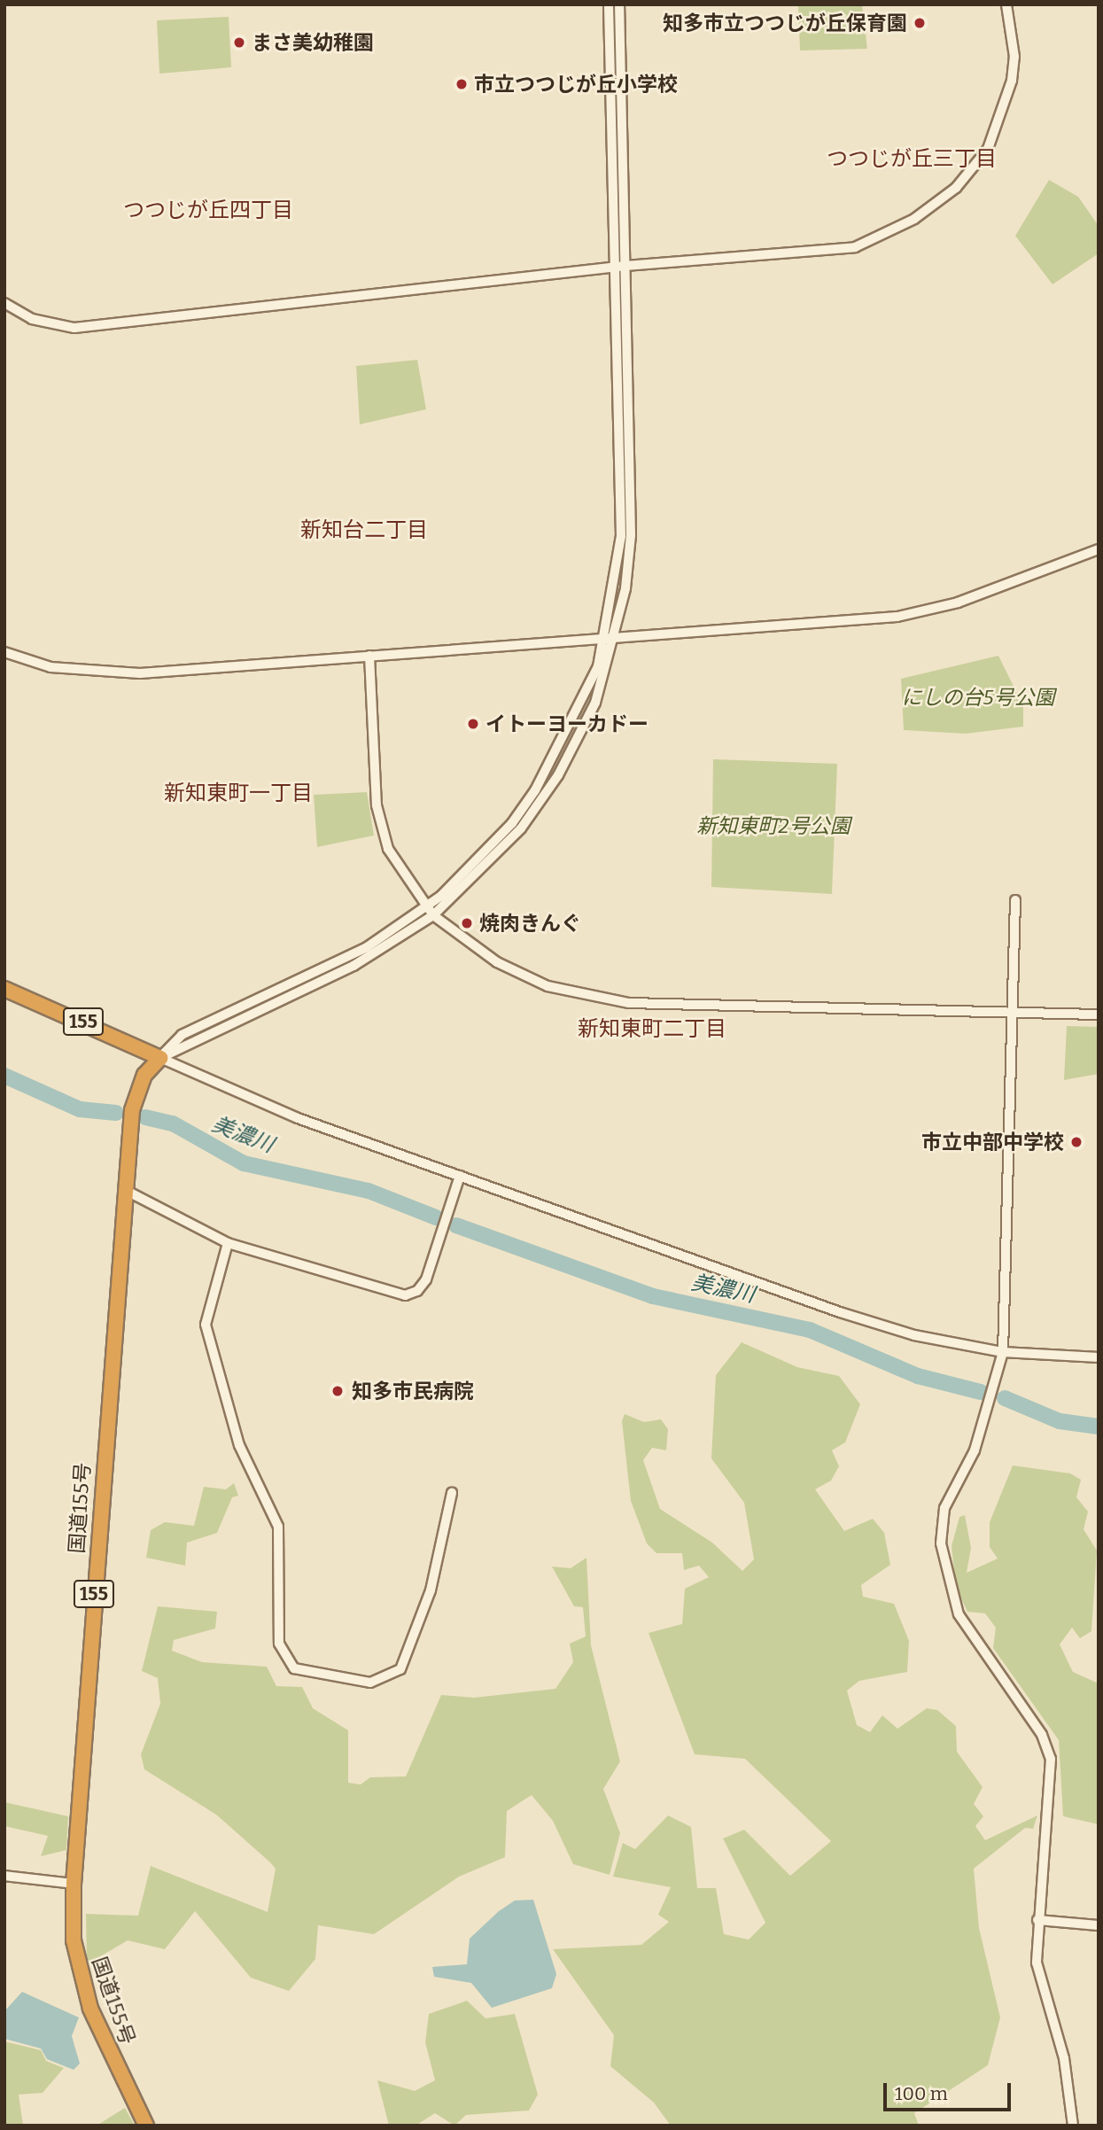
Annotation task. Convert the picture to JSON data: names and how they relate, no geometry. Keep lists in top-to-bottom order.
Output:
{
  "streets": {
    "highway": ["155", "国道155号"]
  },
  "crossings": [
    ["155", "国道155号"]
  ],
  "districts": [
    "つつじが丘三丁目",
    "つつじが丘四丁目",
    "新知台二丁目",
    "新知東町一丁目",
    "新知東町二丁目"
  ],
  "water": ["美濃川"],
  "parks": ["にしの台5号公園", "新知東町2号公園"],
  "places": [
    "知多市立つつじが丘保育園",
    "まさ美幼稚園",
    "市立つつじが丘小学校",
    "イトーヨーカドー",
    "焼肉きんぐ",
    "市立中部中学校",
    "知多市民病院"
  ],
  "scale_bar": "100 m"
}
